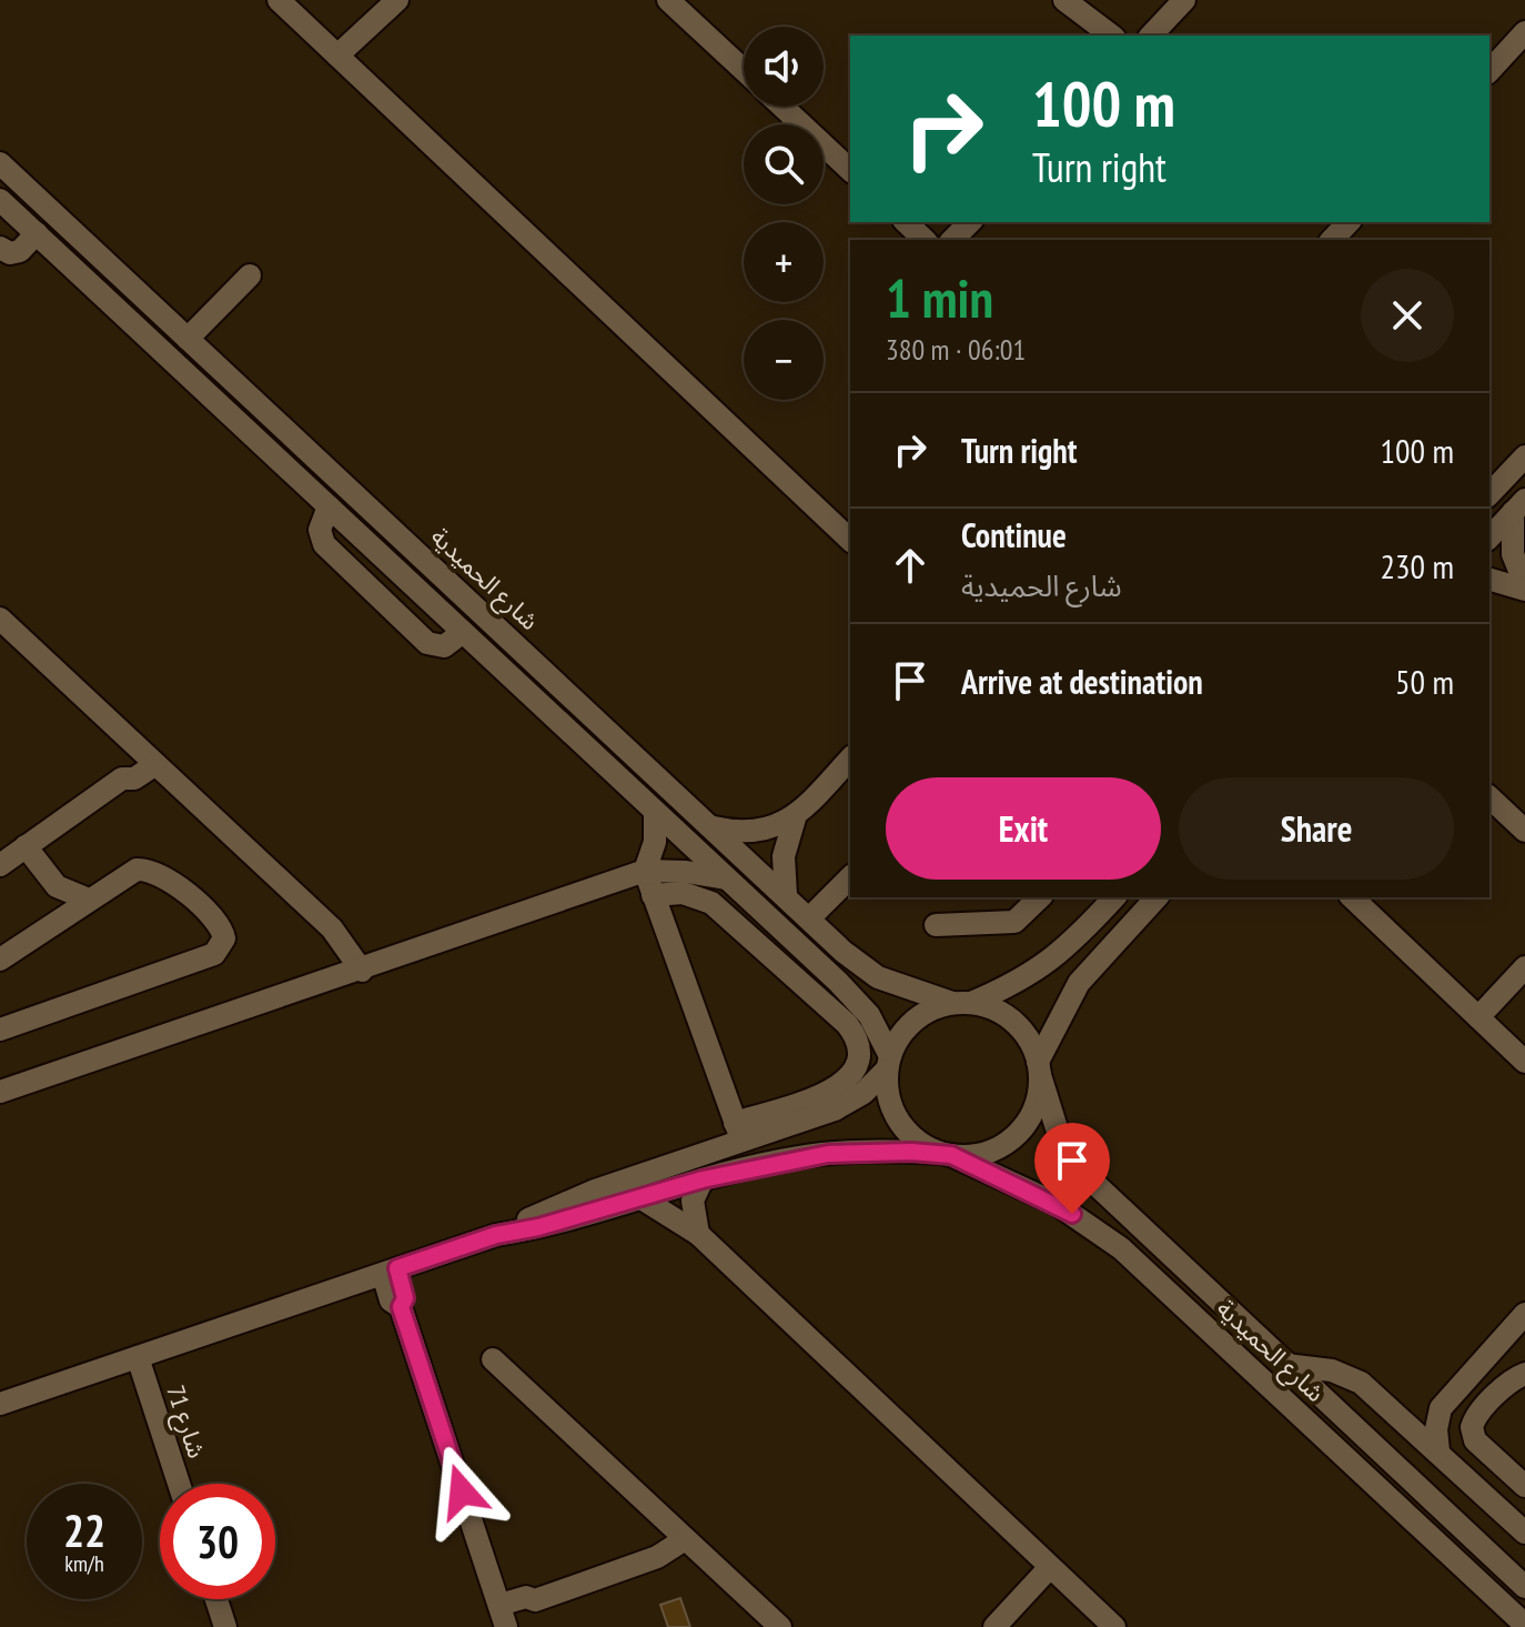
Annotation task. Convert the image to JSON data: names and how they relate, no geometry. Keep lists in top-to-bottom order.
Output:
{
  "streets": {
    "street": ["شارع الحميدية", "شارع 71"]
  },
  "page": {
    "map_buttons": ["+", "−"],
    "turn": ["100 m", "Turn right"],
    "heading": ["1 min", "380 m · 06:01"],
    "list": [
      {
        "name": "Turn right",
        "value": "100 m"
      },
      {
        "name": "Continue",
        "note": "شارع الحميدية",
        "value": "230 m"
      },
      {
        "name": "Arrive at destination",
        "value": "50 m"
      }
    ],
    "buttons": ["Exit", "Share"],
    "speed": "22 km/h",
    "limit": "30"
  }
}
